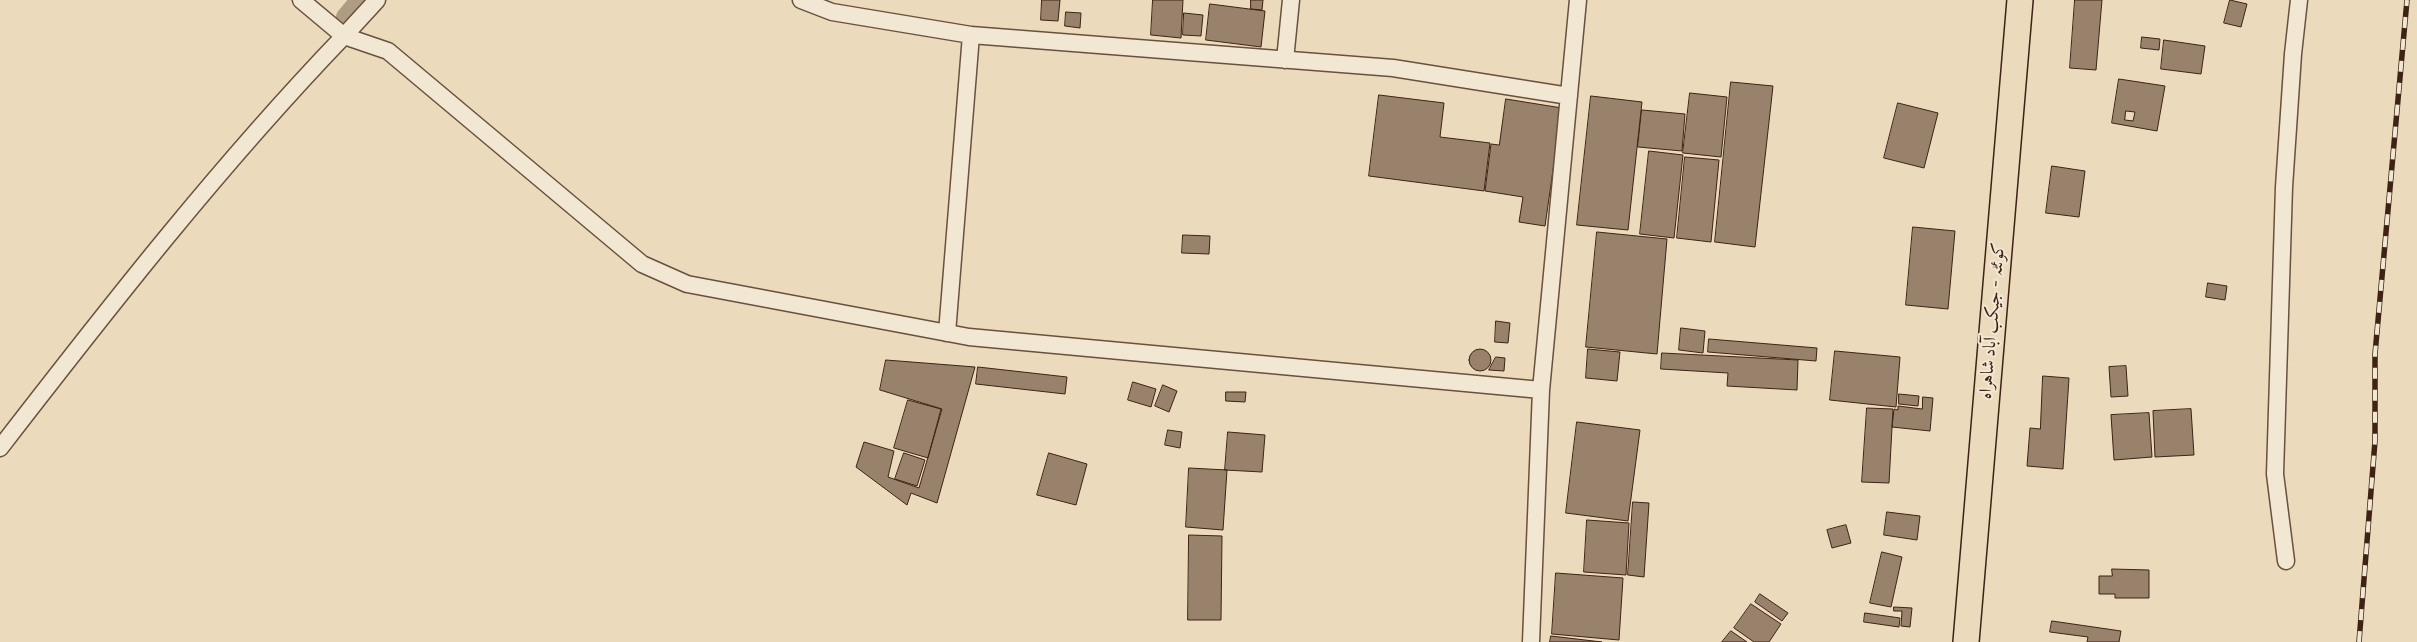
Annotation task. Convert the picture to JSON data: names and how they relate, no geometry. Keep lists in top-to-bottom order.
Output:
{
  "streets": {
    "highway": ["کوئٹہ - جیکب آباد شاہراہ"]
  }
}
